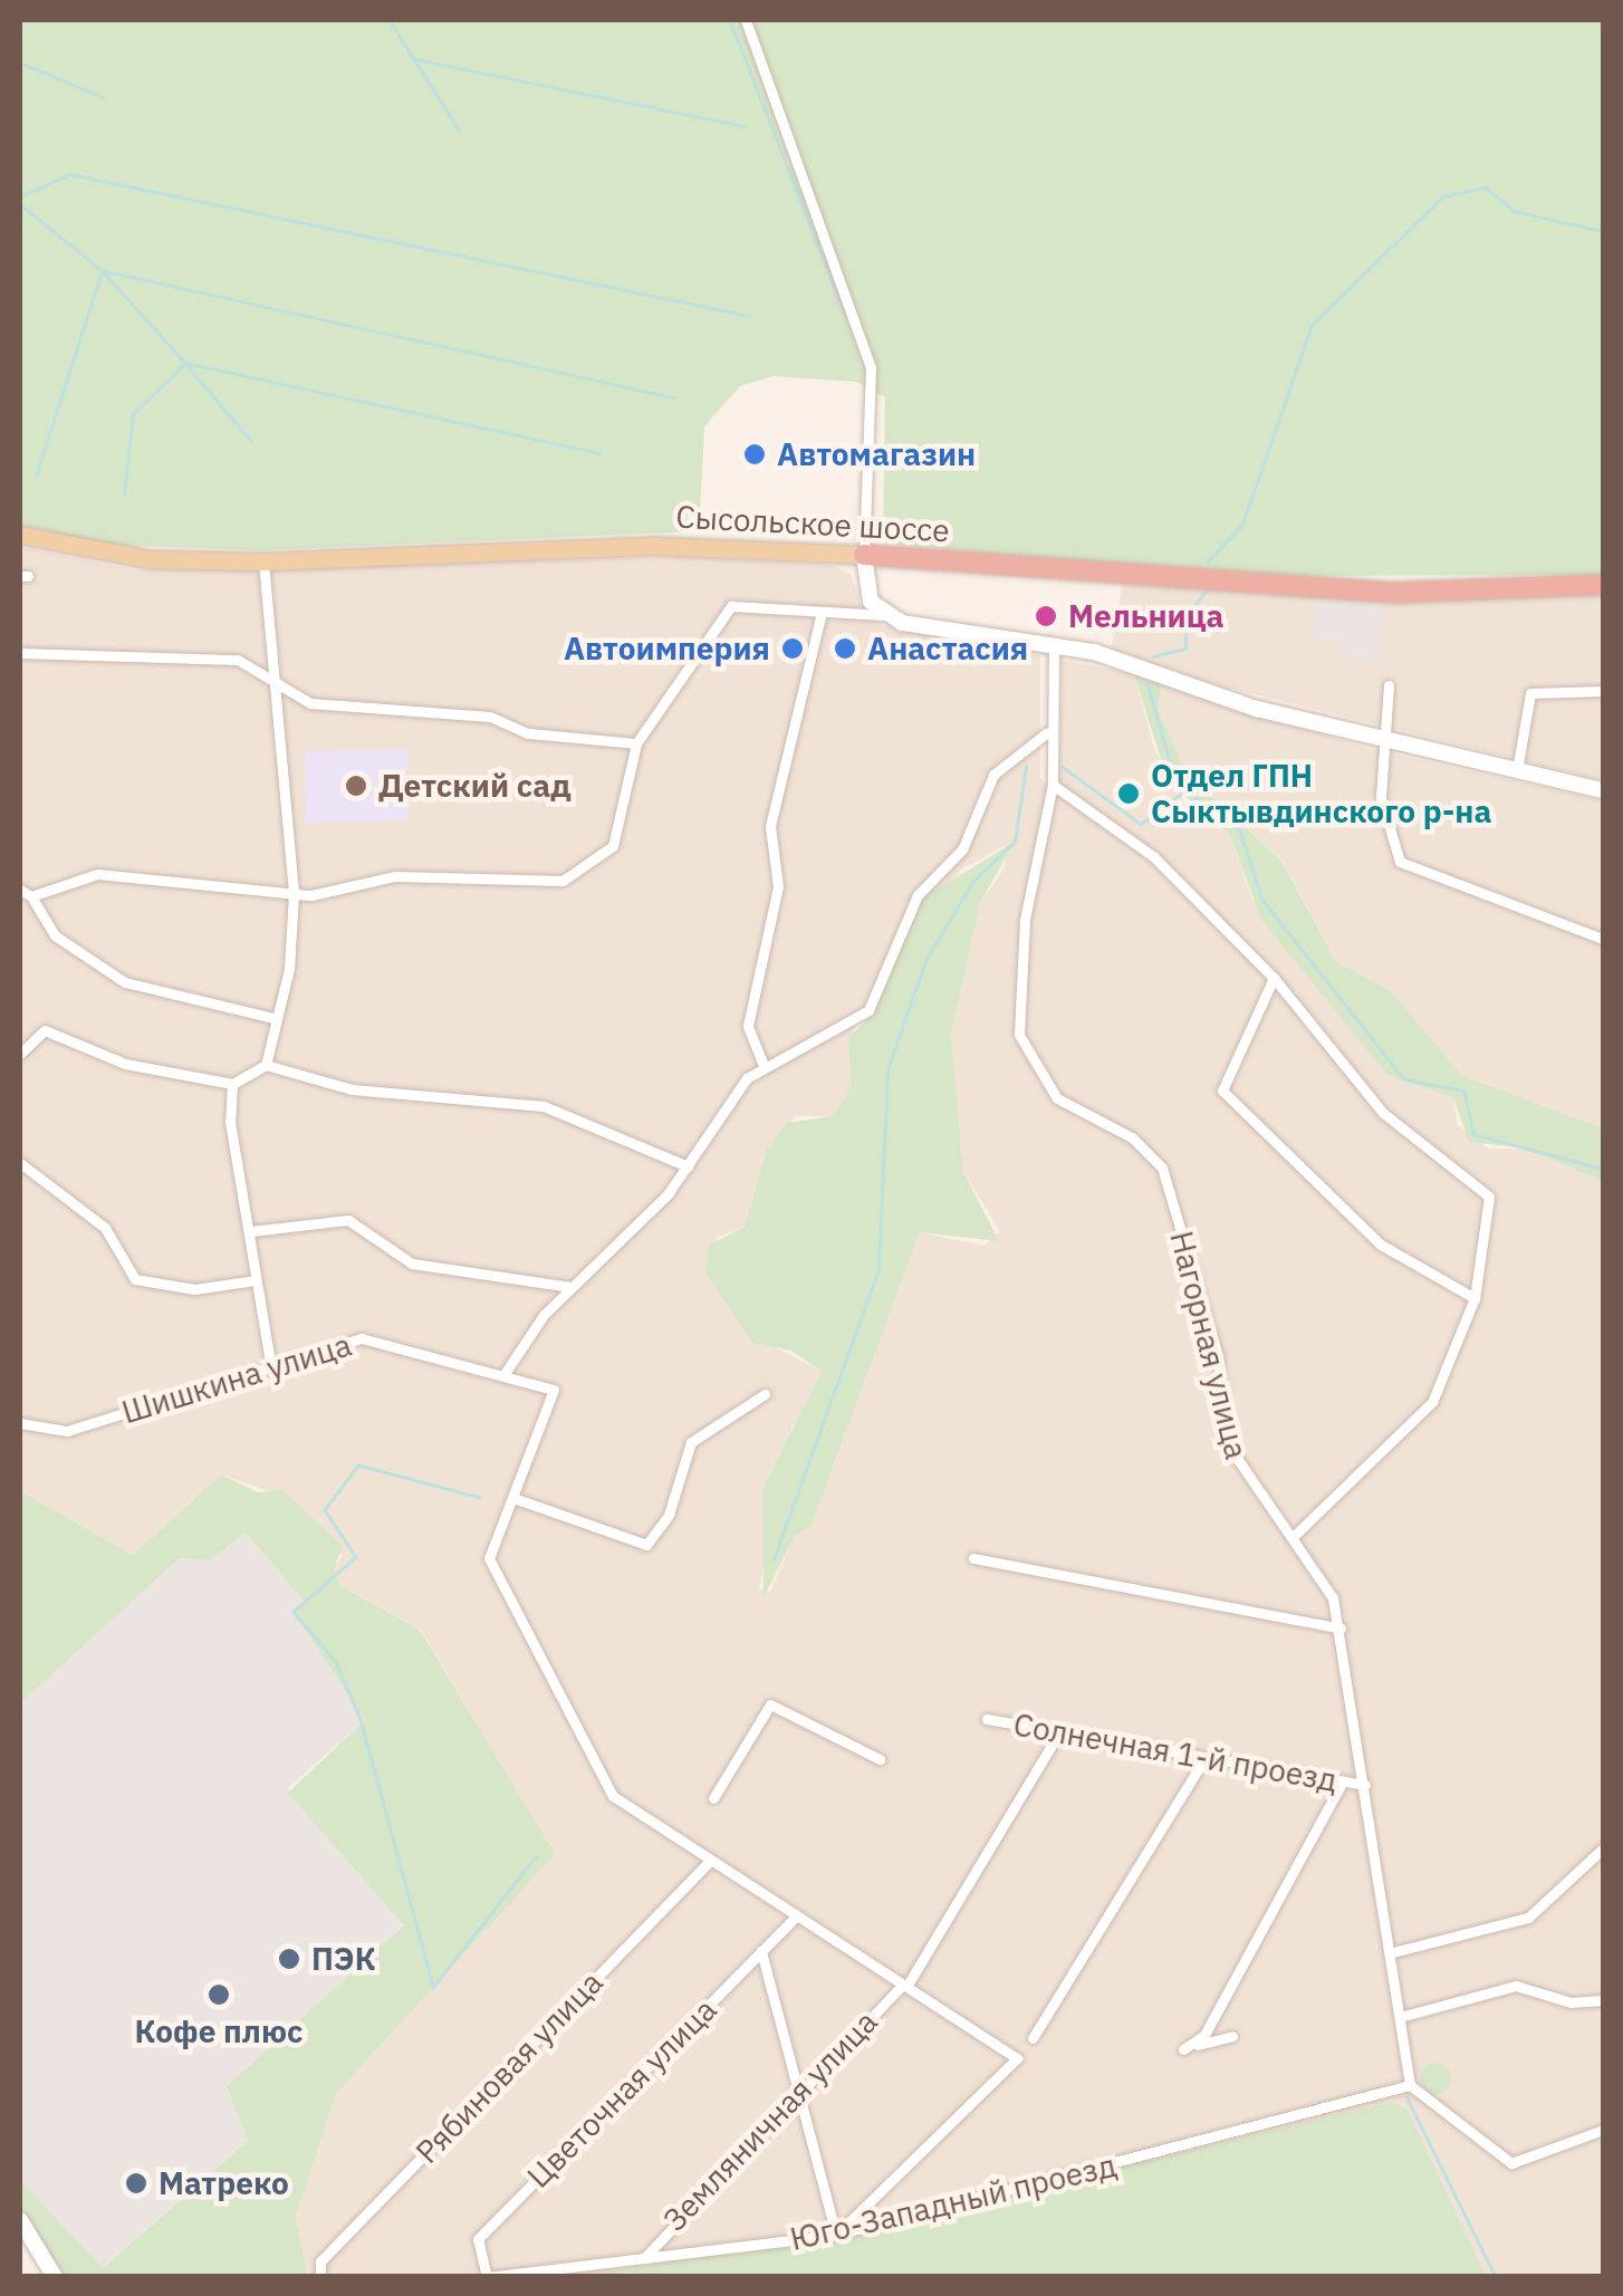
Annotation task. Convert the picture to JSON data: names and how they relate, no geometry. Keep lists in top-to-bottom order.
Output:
{
  "streets": {
    "highway": ["Сысольское шоссе"],
    "street": [
      "Нагорная улица",
      "Шишкина улица",
      "Солнечная 1-й проезд",
      "Рябиновая улица",
      "Цветочная улица",
      "Земляничная улица",
      "Юго-Западный проезд"
    ]
  },
  "crossings": [
    ["Нагорная улица", "Солнечная 1-й проезд"],
    ["Нагорная улица", "Юго-Западный проезд"],
    ["Шишкина улица", "Рябиновая улица"],
    ["Шишкина улица", "Цветочная улица"],
    ["Шишкина улица", "Земляничная улица"],
    ["Шишкина улица", "Юго-Западный проезд"],
    ["Солнечная 1-й проезд", "Земляничная улица"],
    ["Цветочная улица", "Юго-Западный проезд"],
    ["Земляничная улица", "Юго-Западный проезд"]
  ],
  "places": [
    "Автомагазин",
    "Мельница",
    "Автоимперия",
    "Анастасия",
    "Детский сад",
    "Отдел ГПН Сыктывдинского р-на",
    "ПЭК",
    "Кофе плюс",
    "Матреко"
  ]
}
